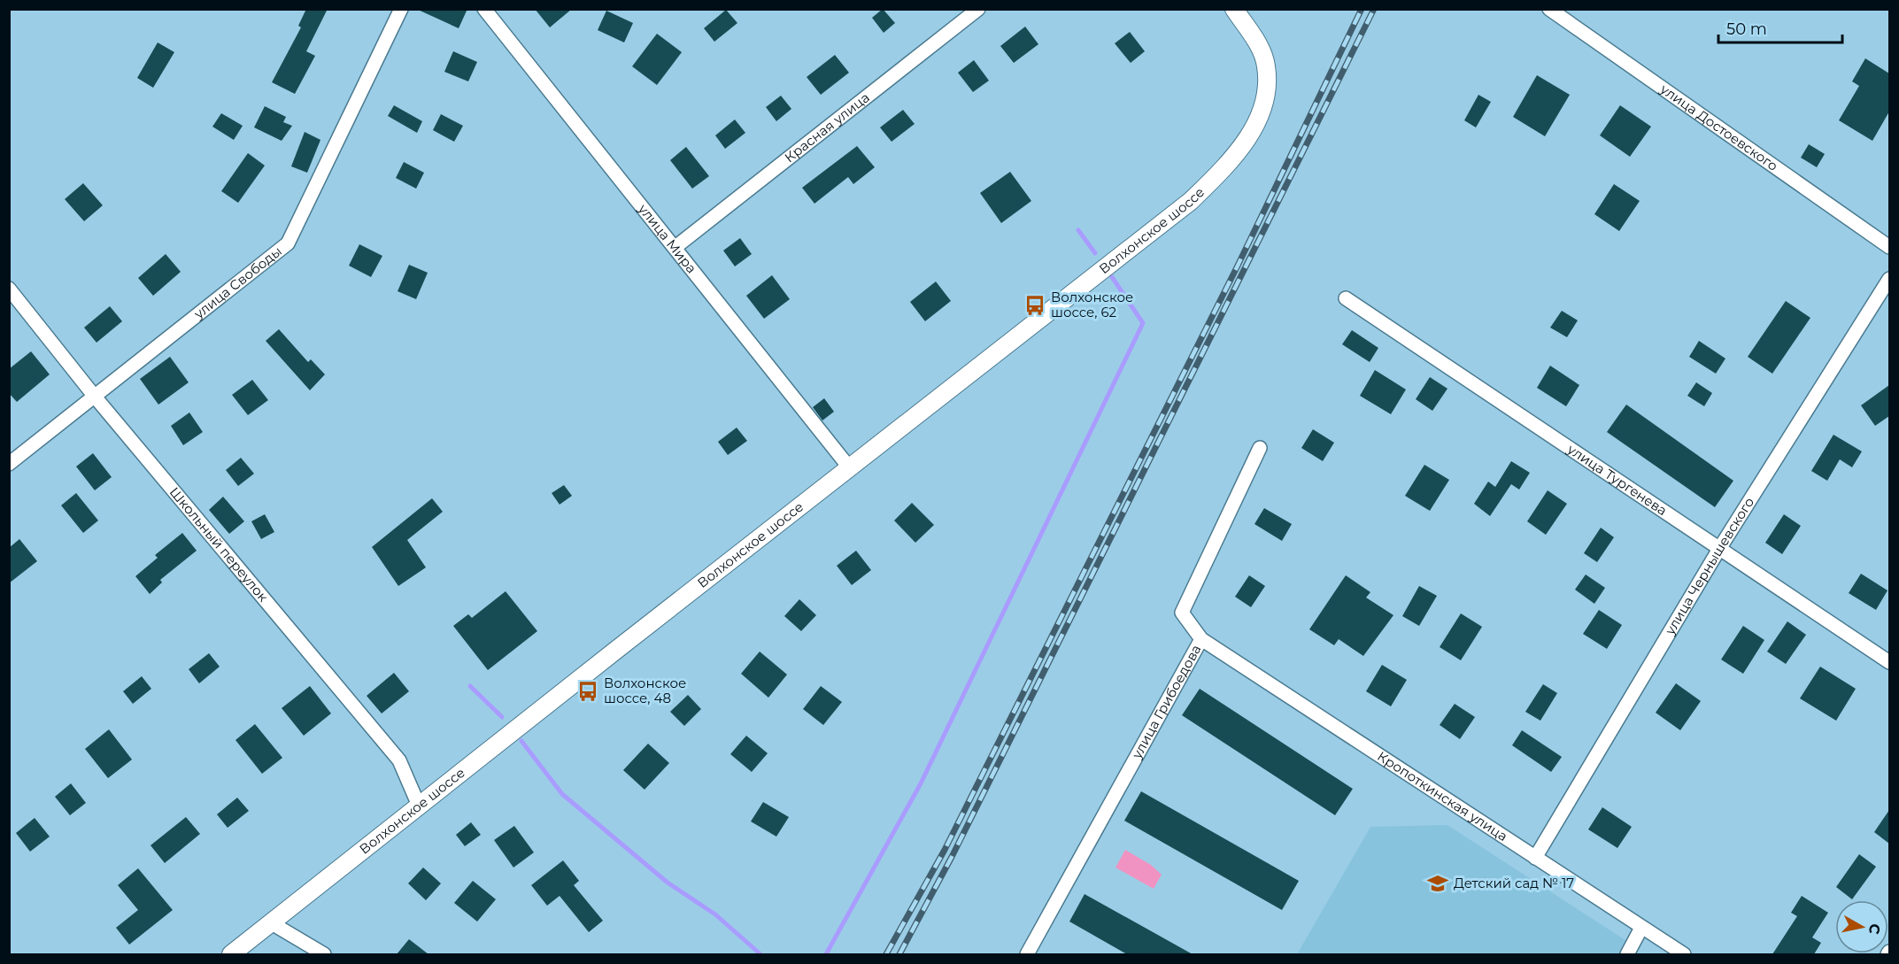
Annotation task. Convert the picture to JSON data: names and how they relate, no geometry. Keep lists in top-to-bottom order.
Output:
{
  "streets": {
    "street": [
      "Красная улица",
      "улица Достоевского",
      "Волхонское шоссе",
      "улица Мира",
      "улица Свободы",
      "улица Тургенева",
      "Школьный переулок",
      "улица Чернышевского",
      "улица Грибоедова",
      "Кропоткинская улица"
    ]
  },
  "crossings": [
    ["Красная улица", "улица Мира"],
    ["Волхонское шоссе", "улица Мира"],
    ["Волхонское шоссе", "Школьный переулок"],
    ["улица Свободы", "Школьный переулок"],
    ["улица Тургенева", "улица Чернышевского"],
    ["улица Чернышевского", "Кропоткинская улица"],
    ["улица Грибоедова", "Кропоткинская улица"]
  ],
  "places": {
    "bus stop": ["Волхонское шоссе, 62", "Волхонское шоссе, 48"],
    "school or university": ["Детский сад № 17"]
  },
  "scale_bar": "50 m",
  "north": "right"
}
